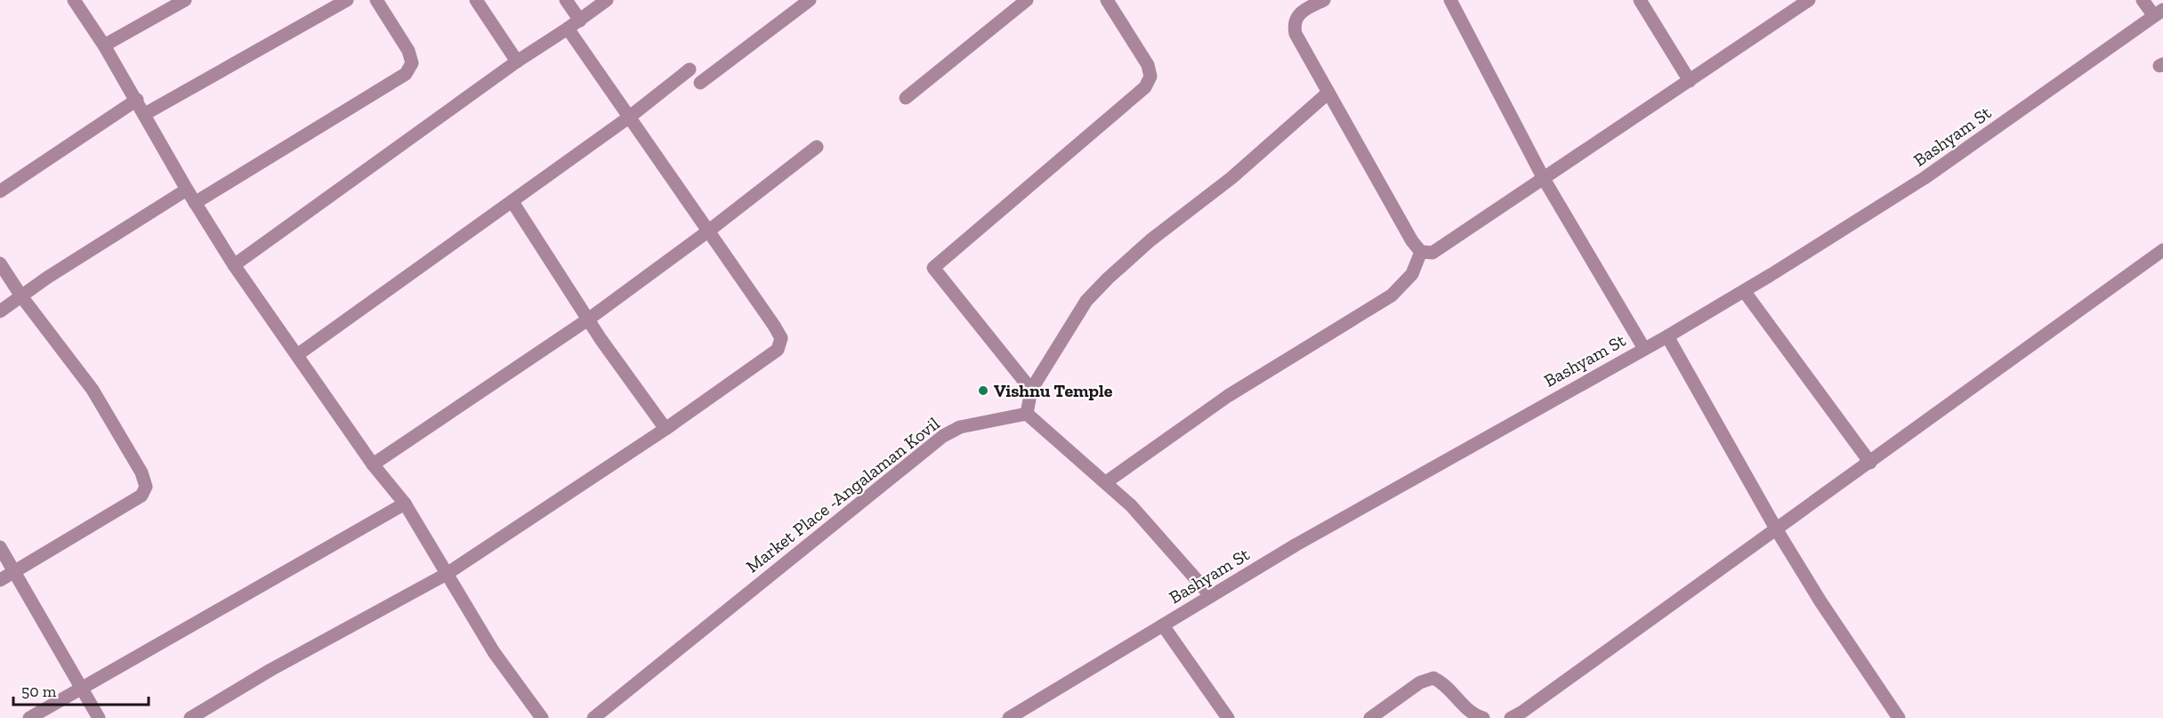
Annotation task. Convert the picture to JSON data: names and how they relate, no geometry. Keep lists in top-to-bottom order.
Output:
{
  "streets": {
    "street": ["Bashyam St", "Market Place -Angalaman Kovil"]
  },
  "places": ["Vishnu Temple"],
  "scale_bar": "50 m"
}
